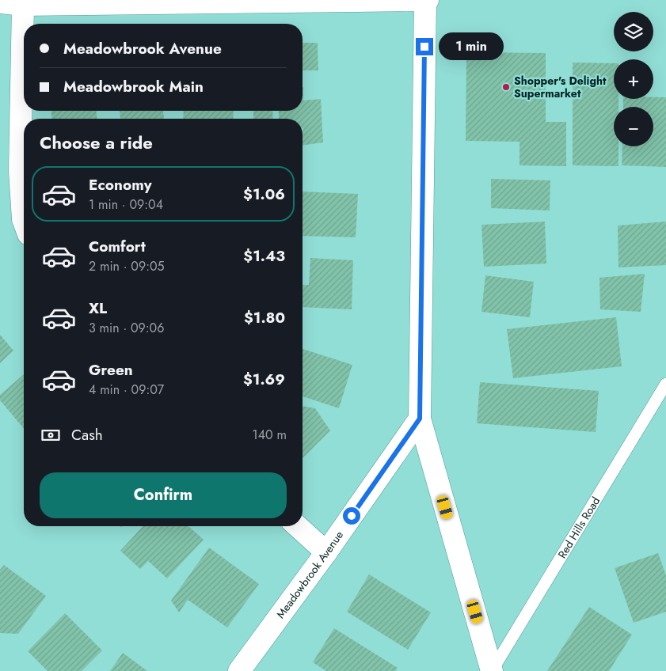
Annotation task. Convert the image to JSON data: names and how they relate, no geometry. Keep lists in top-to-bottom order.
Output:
{
  "streets": {
    "street": ["Meadowbrook Avenue"],
    "lane": ["Red Hills Road"]
  },
  "places": ["Shopper's Delight Supermarket"],
  "page": {
    "map_buttons": ["+", "−"],
    "banner": ["Meadowbrook Avenue", "Meadowbrook Main"],
    "bubble": "1 min",
    "heading": "Choose a ride",
    "list": [
      {
        "name": "Economy",
        "note": "1 min · 09:04",
        "value": "$1.06"
      },
      {
        "name": "Comfort",
        "note": "2 min · 09:05",
        "value": "$1.43"
      },
      {
        "name": "XL",
        "note": "3 min · 09:06",
        "value": "$1.80"
      },
      {
        "name": "Green",
        "note": "4 min · 09:07",
        "value": "$1.69"
      }
    ],
    "pay": ["Cash", "140 m"],
    "buttons": "Confirm"
  }
}
